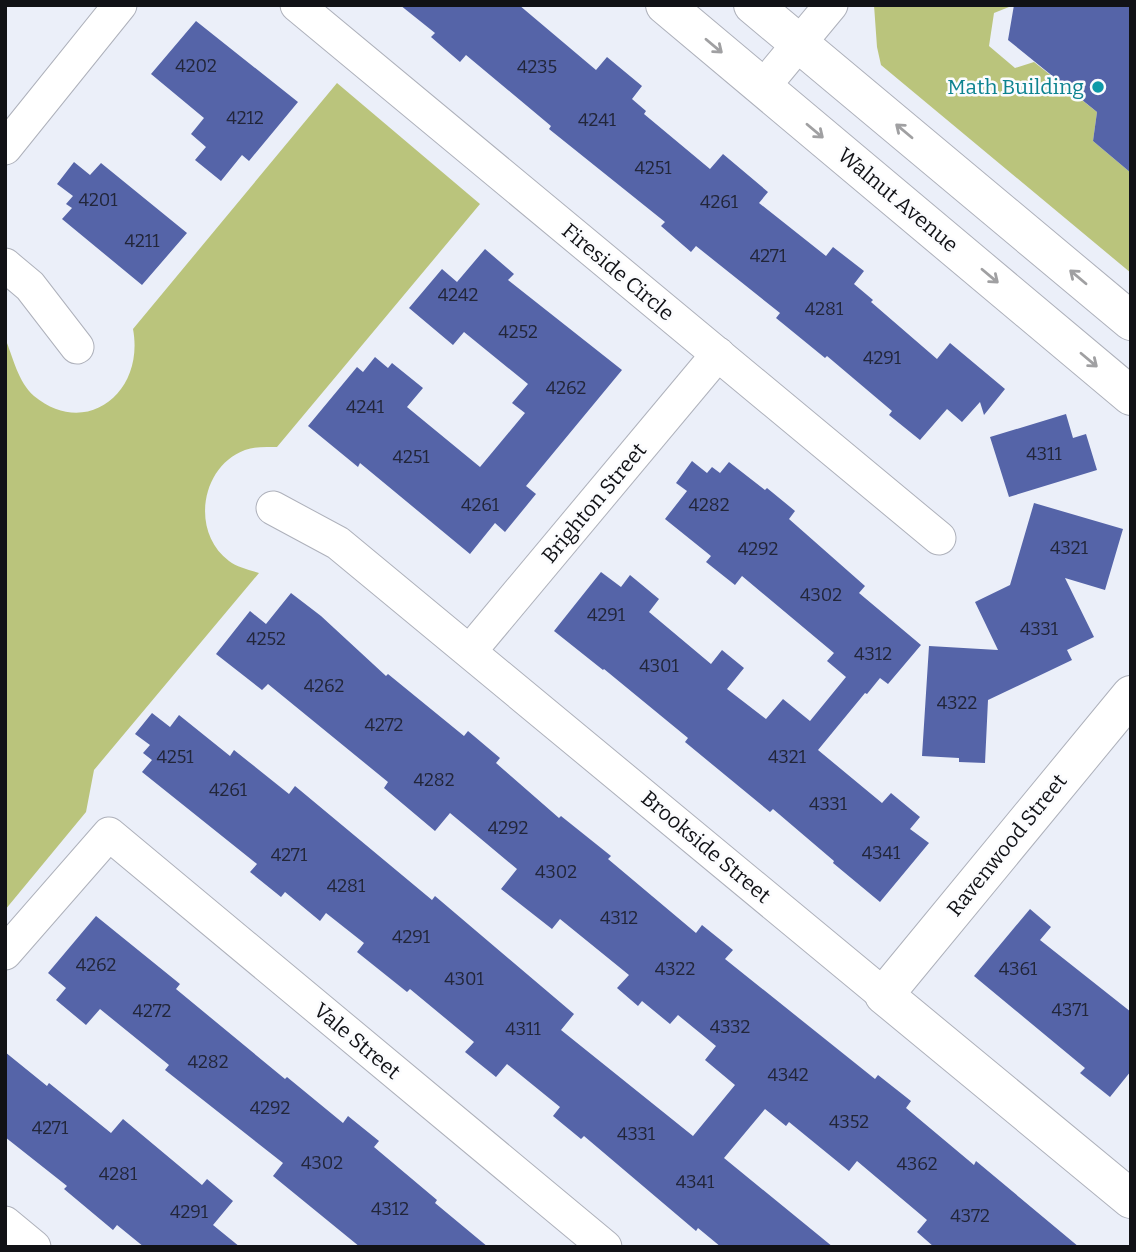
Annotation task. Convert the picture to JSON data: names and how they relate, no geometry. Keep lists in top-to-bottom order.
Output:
{
  "streets": {
    "main road": ["Walnut Avenue", "Ravenwood Street", "Brookside Street"],
    "street": ["Fireside Circle", "Brighton Street", "Vale Street"]
  },
  "crossings": [
    ["Fireside Circle", "Brighton Street"],
    ["Brighton Street", "Brookside Street"],
    ["Ravenwood Street", "Brookside Street"]
  ],
  "places": ["Math Building"],
  "house_numbers": [
    "4202",
    "4235",
    "4212",
    "4241",
    "4251",
    "4201",
    "4261",
    "4211",
    "4271",
    "4242",
    "4281",
    "4252",
    "4291",
    "4262",
    "4241",
    "4311",
    "4251",
    "4261",
    "4282",
    "4321",
    "4292",
    "4302",
    "4291",
    "4331",
    "4252",
    "4312",
    "4301",
    "4262",
    "4322",
    "4272",
    "4251",
    "4321",
    "4282",
    "4261",
    "4331",
    "4292",
    "4341",
    "4271",
    "4302",
    "4281",
    "4312",
    "4291",
    "4262",
    "4322",
    "4361",
    "4301",
    "4371",
    "4272",
    "4332",
    "4311",
    "4282",
    "4342",
    "4292",
    "4352",
    "4271",
    "4331",
    "4302",
    "4362",
    "4281",
    "4341",
    "4312",
    "4291",
    "4372"
  ]
}
